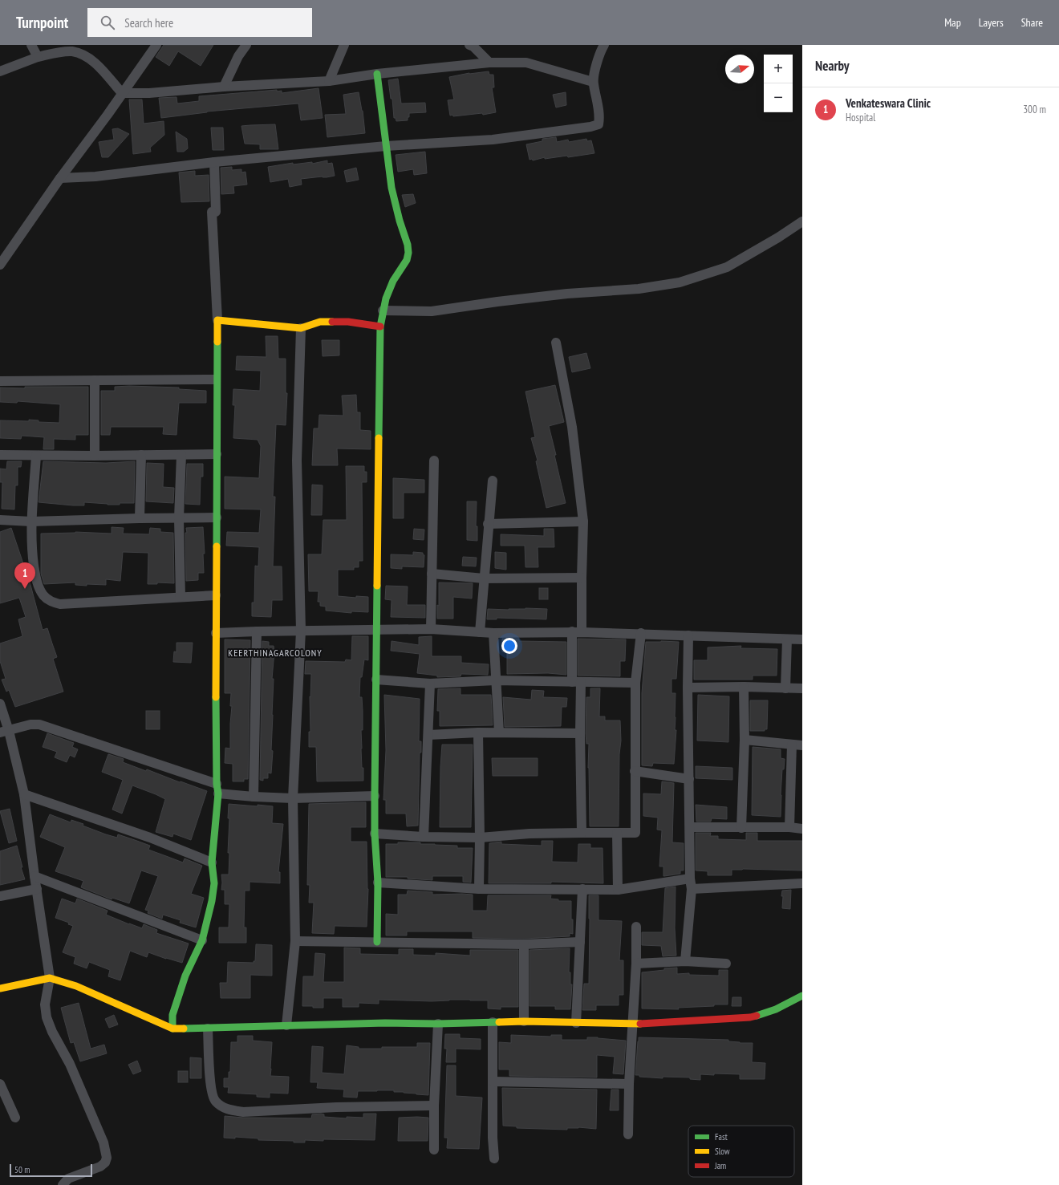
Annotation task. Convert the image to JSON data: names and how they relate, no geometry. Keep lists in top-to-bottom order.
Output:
{
  "districts": ["KEERTHINAGARCOLONY"],
  "legend": ["Fast", "Slow", "Jam"],
  "scale_bar": "50 m",
  "north": "right",
  "page": {
    "header": "Turnpoint",
    "search": "Search here",
    "nav": ["Map", "Layers", "Share"],
    "heading": "Nearby",
    "map_buttons": ["+", "−"],
    "list": [
      {
        "mark": "1",
        "name": "Venkateswara Clinic",
        "note": "Hospital",
        "value": "300 m"
      }
    ],
    "pins": "1",
    "scale": "50 m"
  }
}
